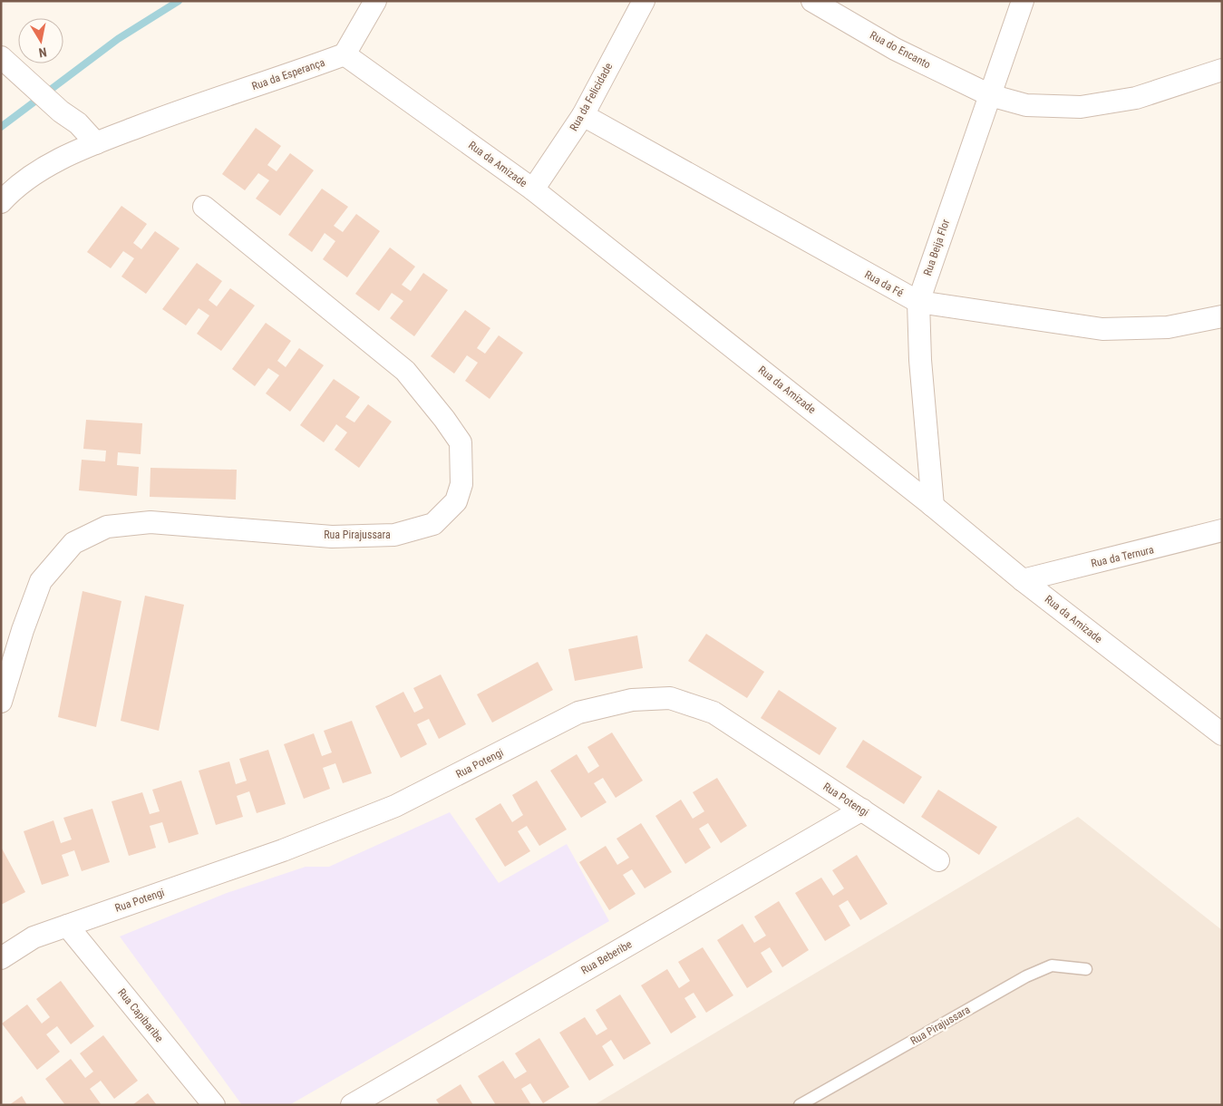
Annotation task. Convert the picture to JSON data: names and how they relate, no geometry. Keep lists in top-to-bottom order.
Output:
{
  "streets": {
    "street": [
      "Rua do Encanto",
      "Rua da Esperança",
      "Rua da Felicidade",
      "Rua da Amizade",
      "Rua Beija Flor",
      "Rua da Fé",
      "Rua Pirajussara",
      "Rua da Ternura",
      "Rua Potengi",
      "Rua Beberibe",
      "Rua Capibaribe"
    ]
  },
  "crossings": [
    ["Rua do Encanto", "Rua Beija Flor"],
    ["Rua da Esperança", "Rua da Amizade"],
    ["Rua da Felicidade", "Rua da Amizade"],
    ["Rua da Felicidade", "Rua da Fé"],
    ["Rua da Amizade", "Rua Beija Flor"],
    ["Rua da Amizade", "Rua da Ternura"],
    ["Rua Beija Flor", "Rua da Fé"],
    ["Rua Potengi", "Rua Beberibe"],
    ["Rua Potengi", "Rua Capibaribe"]
  ],
  "north": "bottom"
}
